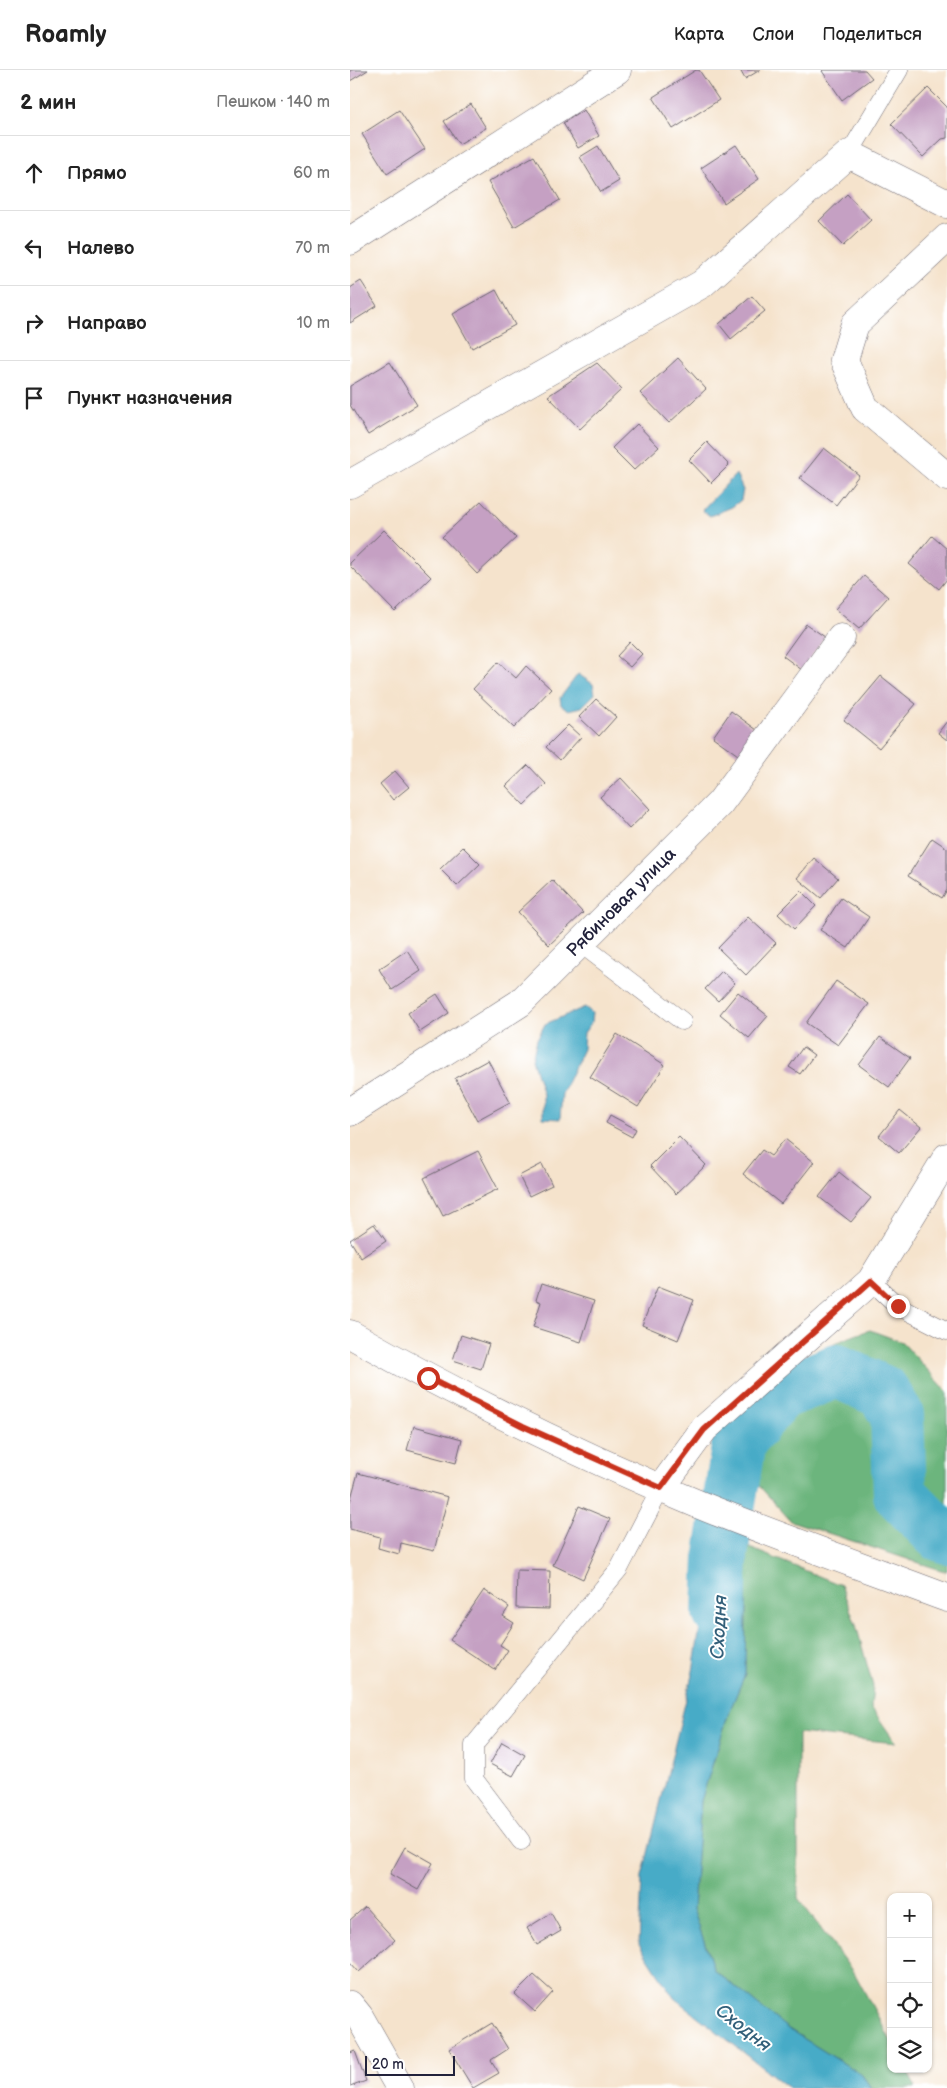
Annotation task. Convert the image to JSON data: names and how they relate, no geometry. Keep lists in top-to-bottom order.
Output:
{
  "streets": {
    "street": ["Рябиновая улица"]
  },
  "water": ["Сходня"],
  "scale_bar": "20 m",
  "page": {
    "header": "Roamly",
    "nav": ["Карта", "Слои", "Поделиться"],
    "heading": ["2 мин", "Пешком · 140 m"],
    "list": [
      ["Прямо", "60 m"],
      ["Налево", "70 m"],
      ["Направо", "10 m"],
      "Пункт назначения"
    ],
    "map_buttons": ["+", "−"],
    "scale": "20 m"
  }
}
